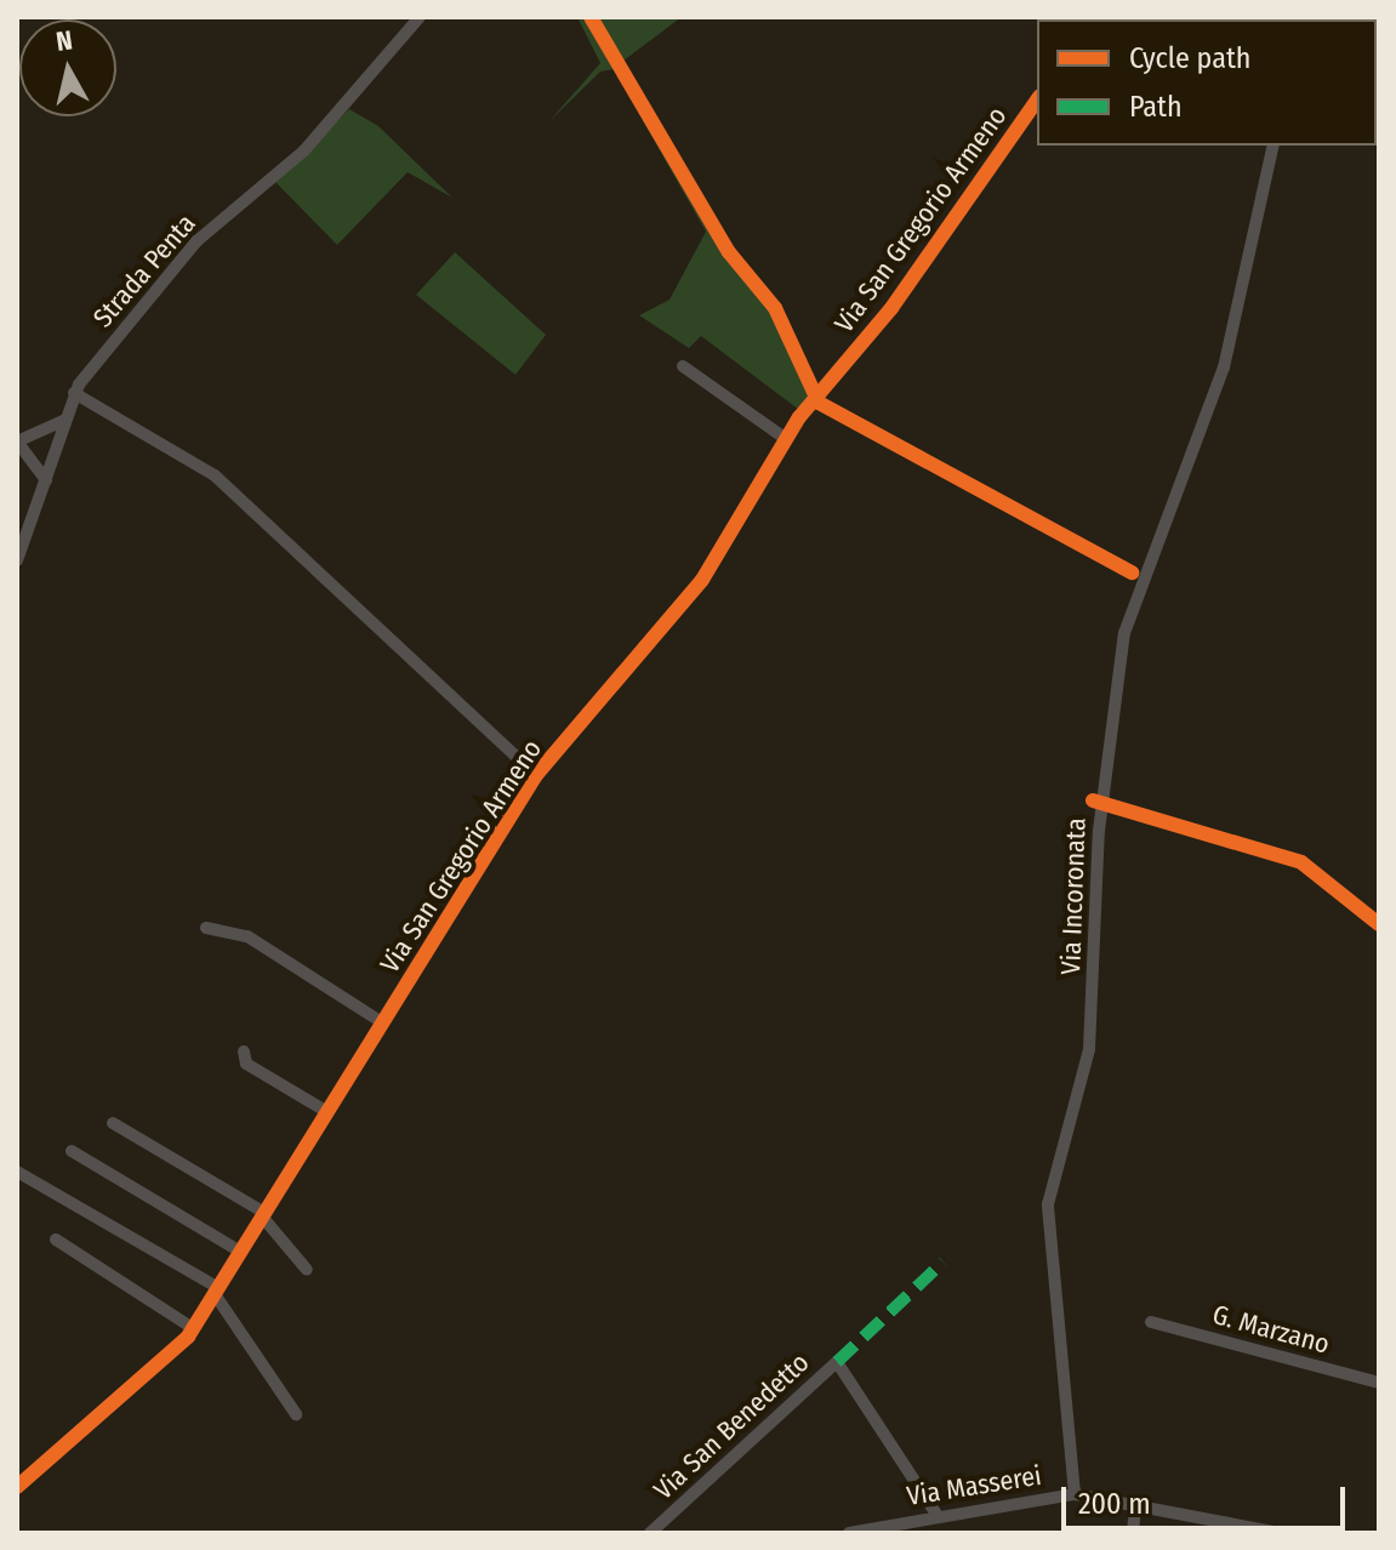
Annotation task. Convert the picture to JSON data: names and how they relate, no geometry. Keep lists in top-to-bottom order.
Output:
{
  "streets": {
    "street": [
      "Via San Gregorio Armeno",
      "Strada Penta",
      "Via Incoronata",
      "G. Marzano",
      "Via San Benedetto",
      "Via Masserei"
    ]
  },
  "crossings": [
    ["Via Incoronata", "Via Masserei"],
    ["Via San Benedetto", "Via Masserei"]
  ],
  "legend": ["Cycle path", "Path"],
  "scale_bar": "200 m",
  "north": "top"
}
